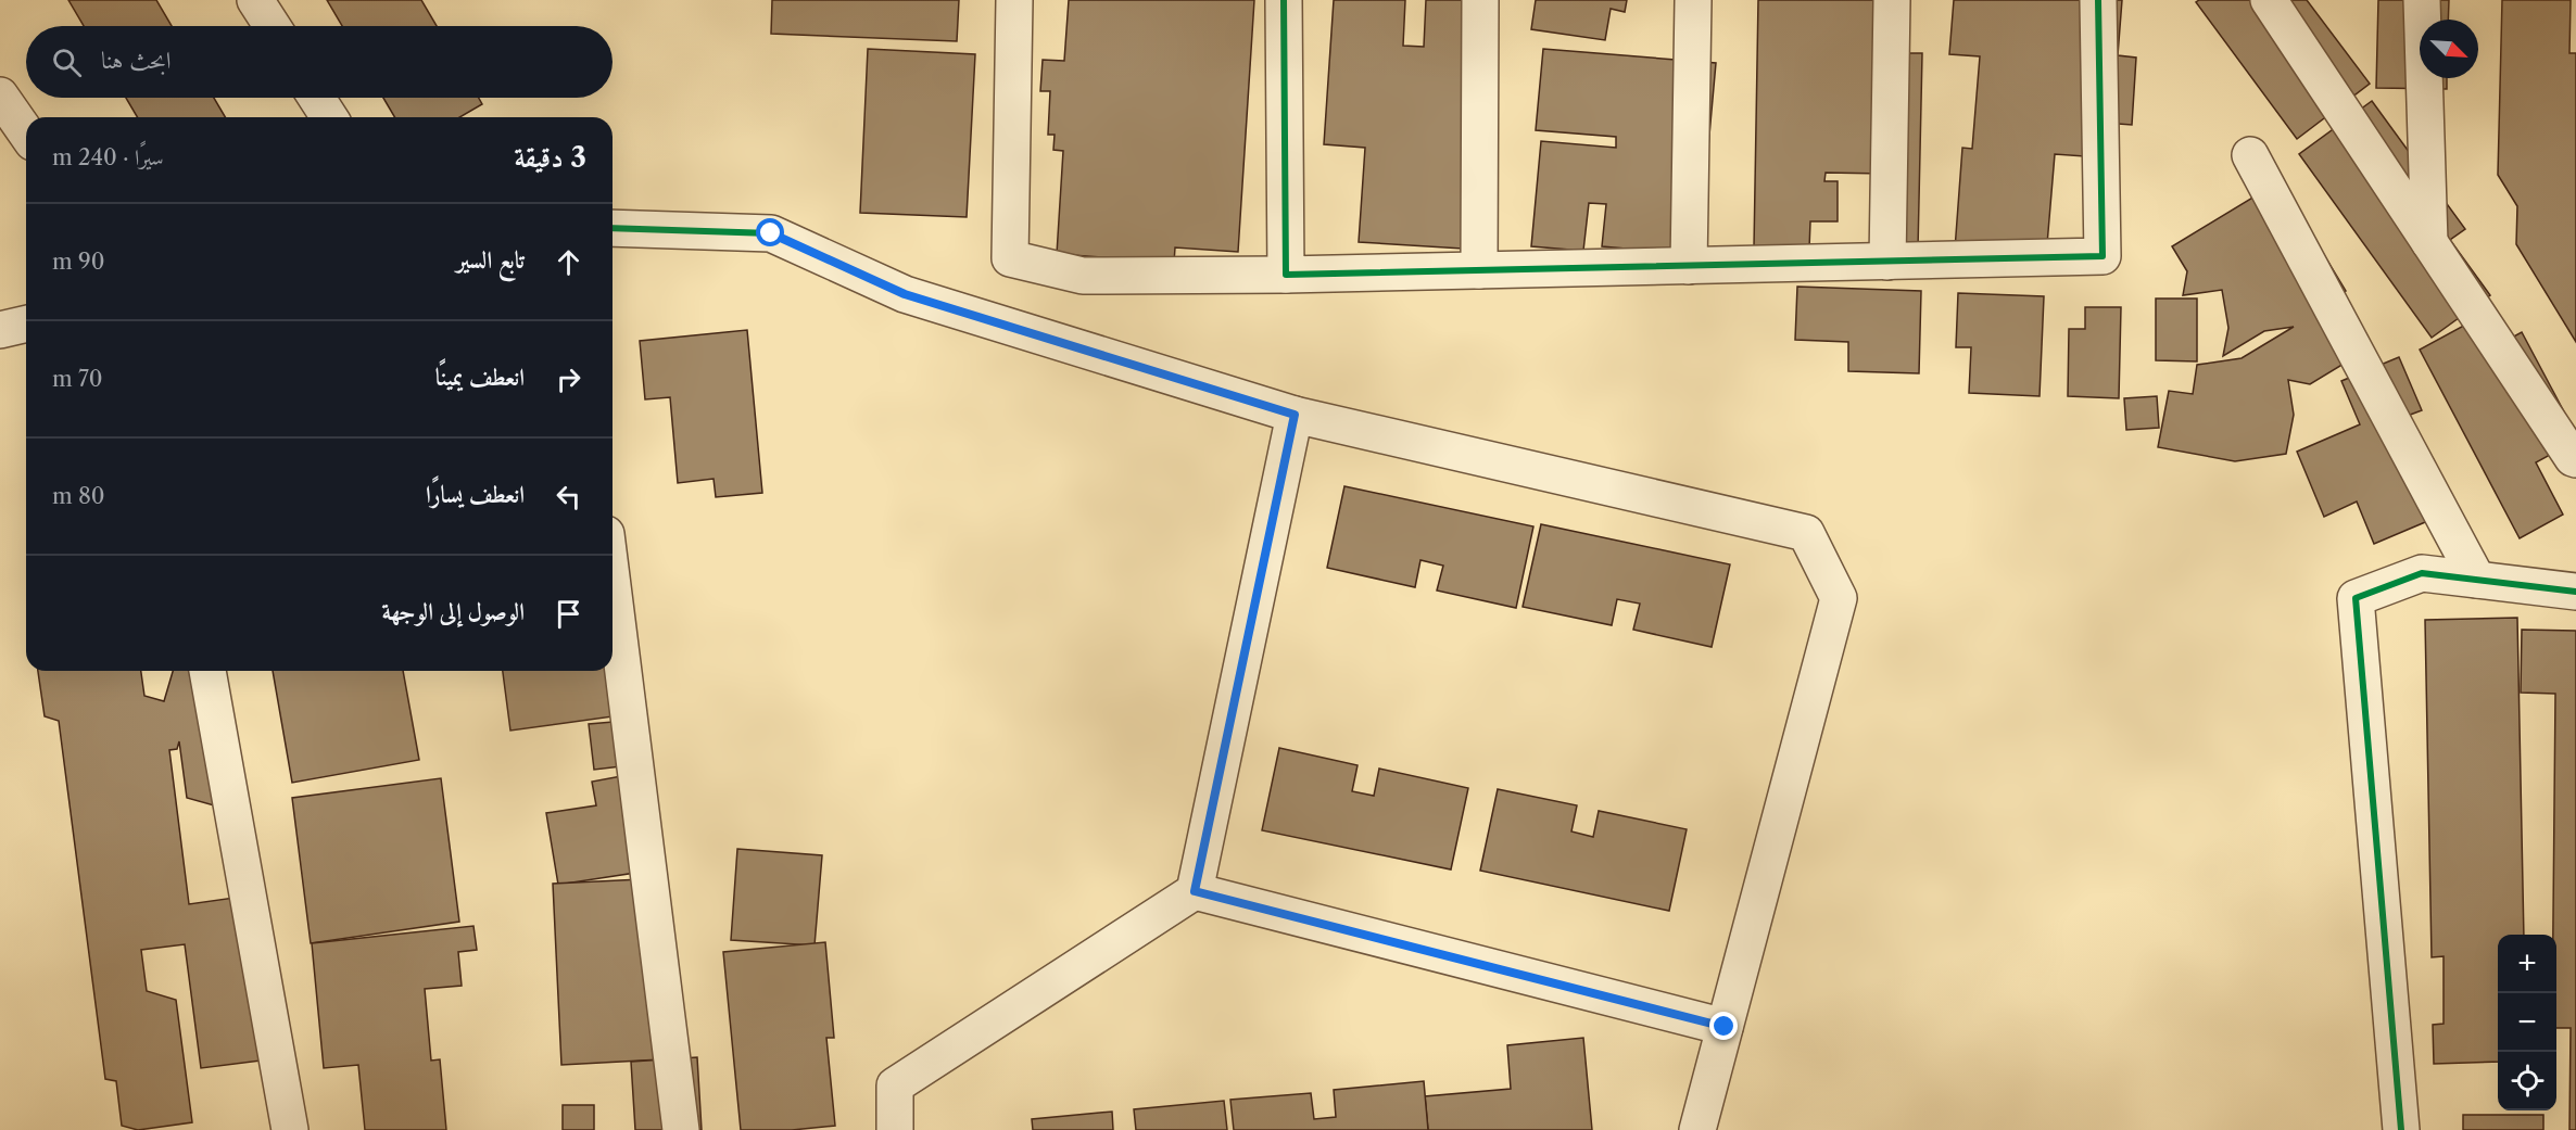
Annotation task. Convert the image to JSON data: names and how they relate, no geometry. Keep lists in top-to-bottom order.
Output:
{
  "north": "bottom right",
  "page": {
    "search": "ابحث هنا",
    "heading": ["3 دقيقة", "سيرًا · 240 m"],
    "list": [
      ["تابع السير", "90 m"],
      ["انعطف يمينًا", "70 m"],
      ["انعطف يسارًا", "80 m"],
      "الوصول إلى الوجهة"
    ],
    "map_buttons": ["+", "−"]
  }
}
